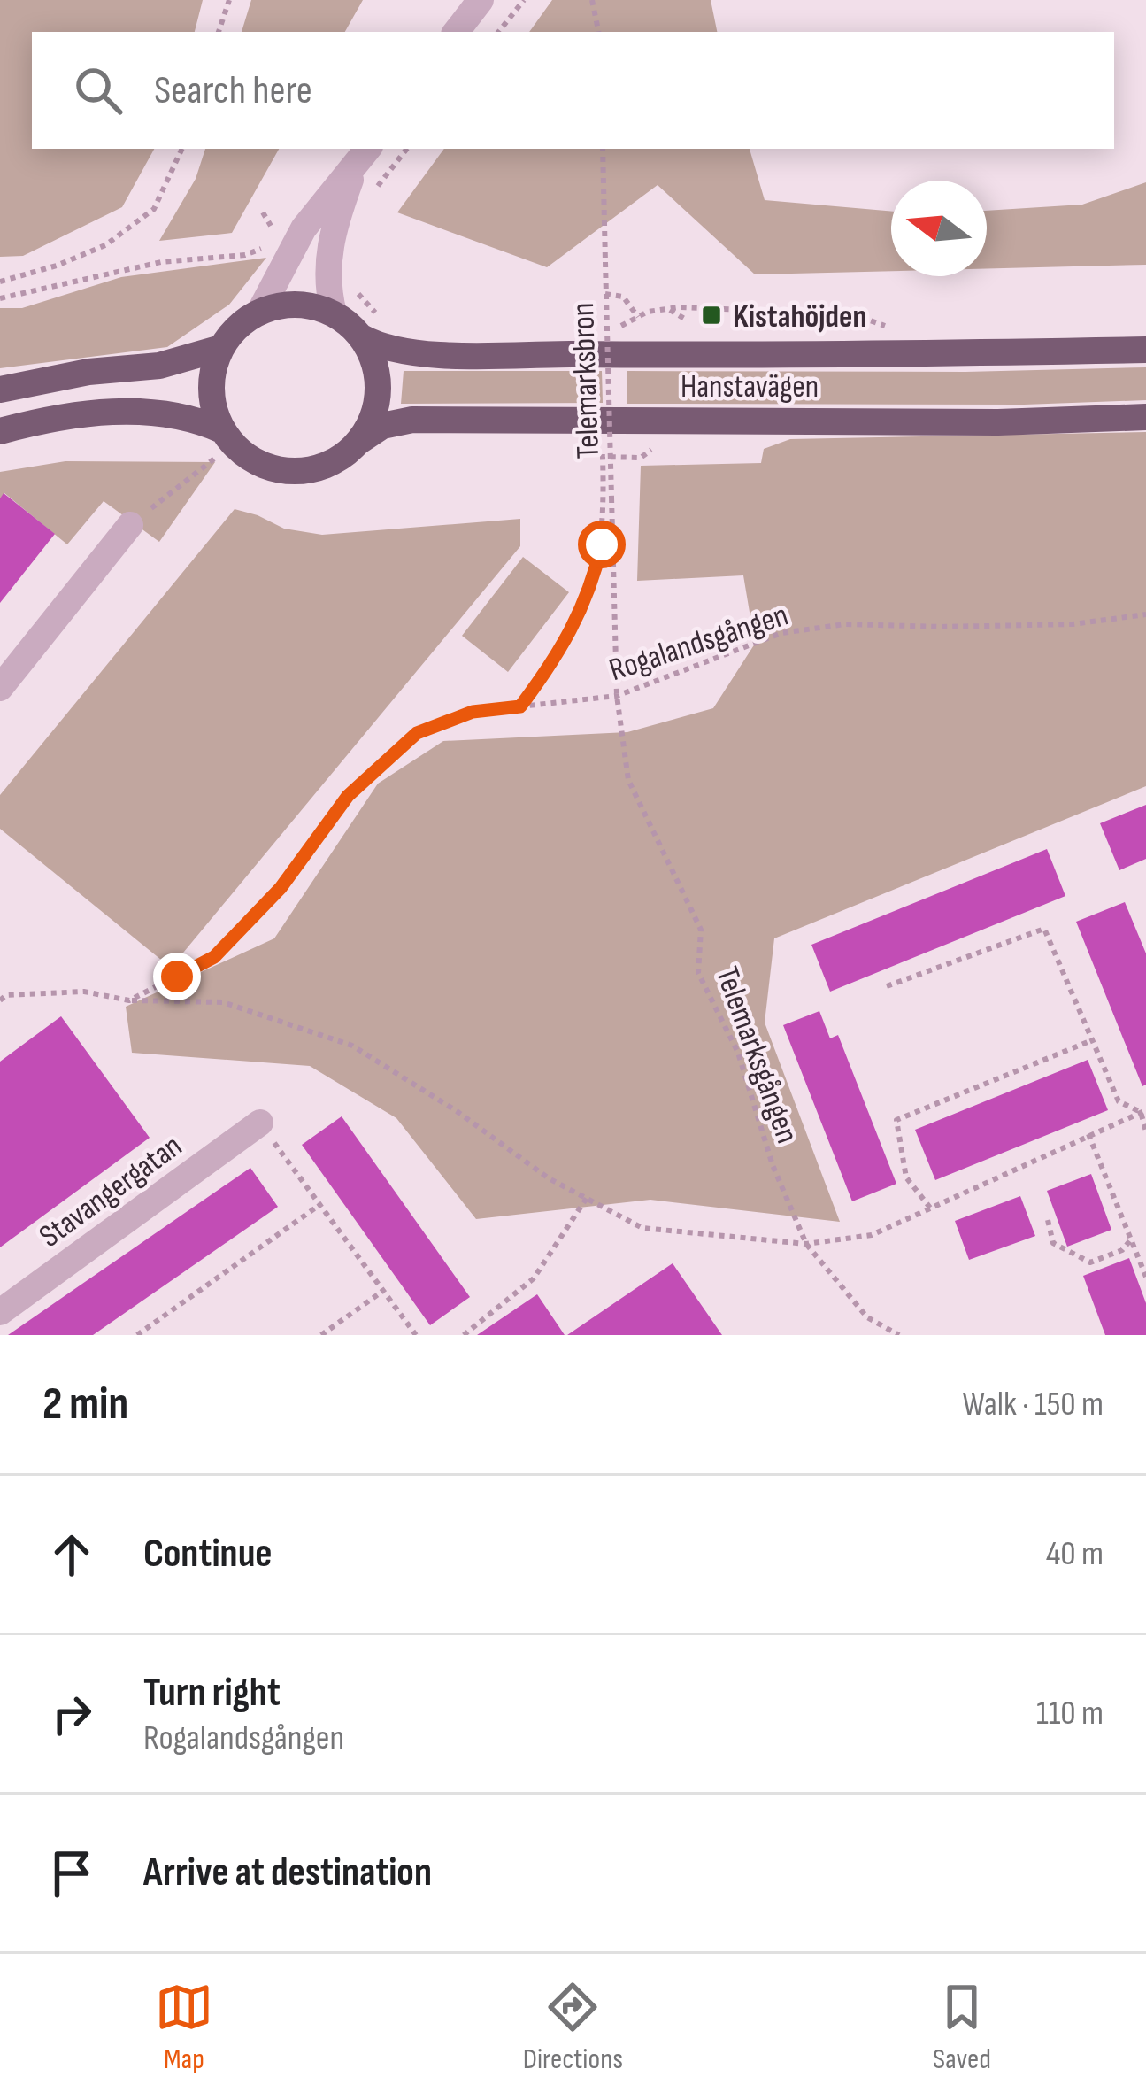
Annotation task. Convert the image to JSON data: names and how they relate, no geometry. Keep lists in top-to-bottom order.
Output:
{
  "streets": {
    "main road": ["Hanstavägen"],
    "street": ["Stavangergatan"],
    "path": ["Telemarksbron", "Rogalandsgången", "Telemarksgången"]
  },
  "crossings": [
    ["Telemarksbron", "Rogalandsgången"],
    ["Telemarksbron", "Telemarksgången"],
    ["Rogalandsgången", "Telemarksgången"]
  ],
  "places": {
    "transit": ["Kistahöjden"]
  },
  "north": "left",
  "page": {
    "search": "Search here",
    "heading": ["2 min", "Walk · 150 m"],
    "list": [
      ["Continue", "40 m"],
      ["Turn right", "Rogalandsgången", "110 m"],
      "Arrive at destination"
    ],
    "nav": ["Map", "Directions", "Saved"]
  }
}
